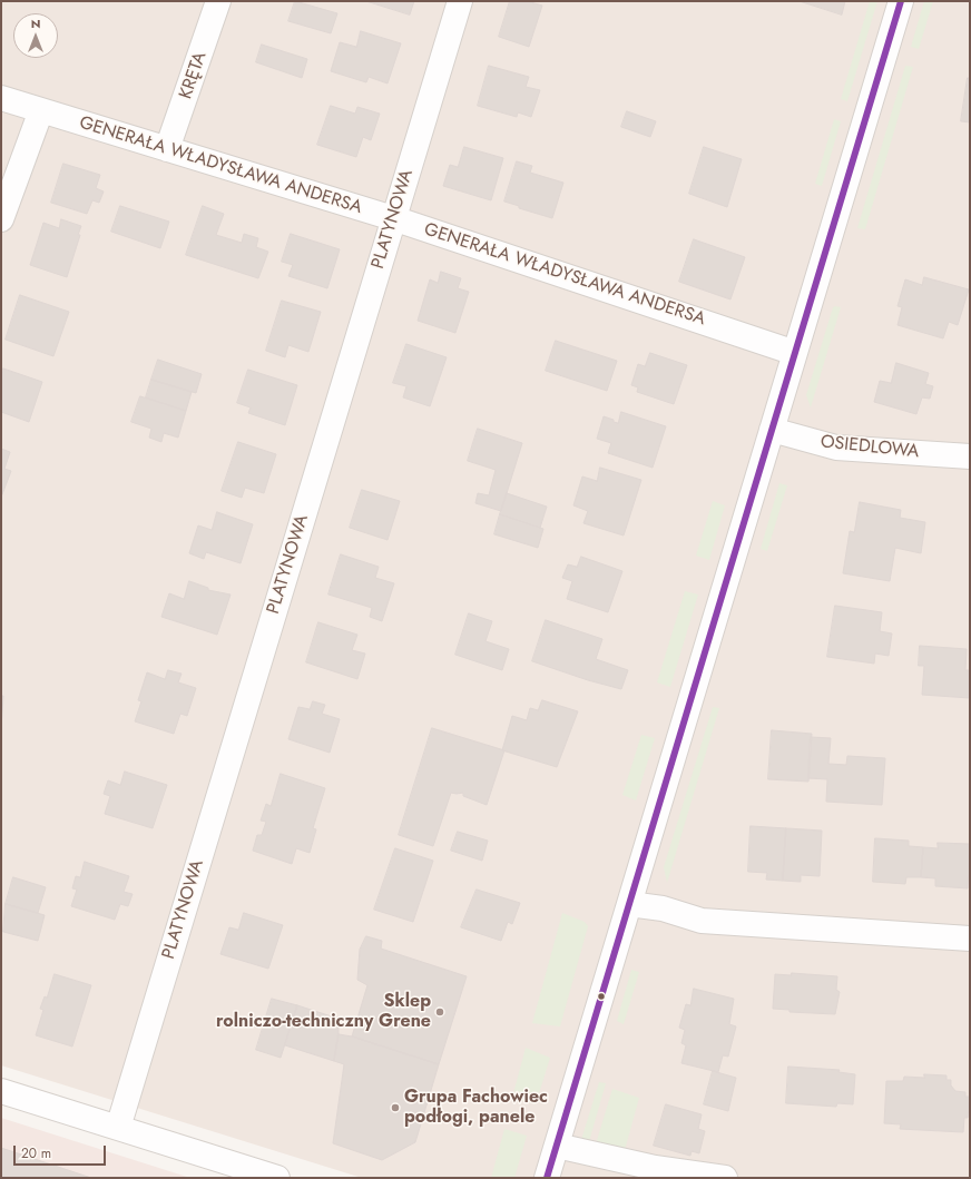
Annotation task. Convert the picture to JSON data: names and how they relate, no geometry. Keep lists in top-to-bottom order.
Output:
{
  "streets": {
    "street": [
      "KRĘTA",
      "GENERAŁA WŁADYSŁAWA ANDERSA",
      "PLATYNOWA",
      "OSIEDLOWA"
    ]
  },
  "crossings": [
    ["KRĘTA", "GENERAŁA WŁADYSŁAWA ANDERSA"],
    ["GENERAŁA WŁADYSŁAWA ANDERSA", "PLATYNOWA"]
  ],
  "places": ["Sklep rolniczo-techniczny Grene", "Grupa Fachowiec podłogi, panele"],
  "scale_bar": "20 m",
  "north": "top"
}
